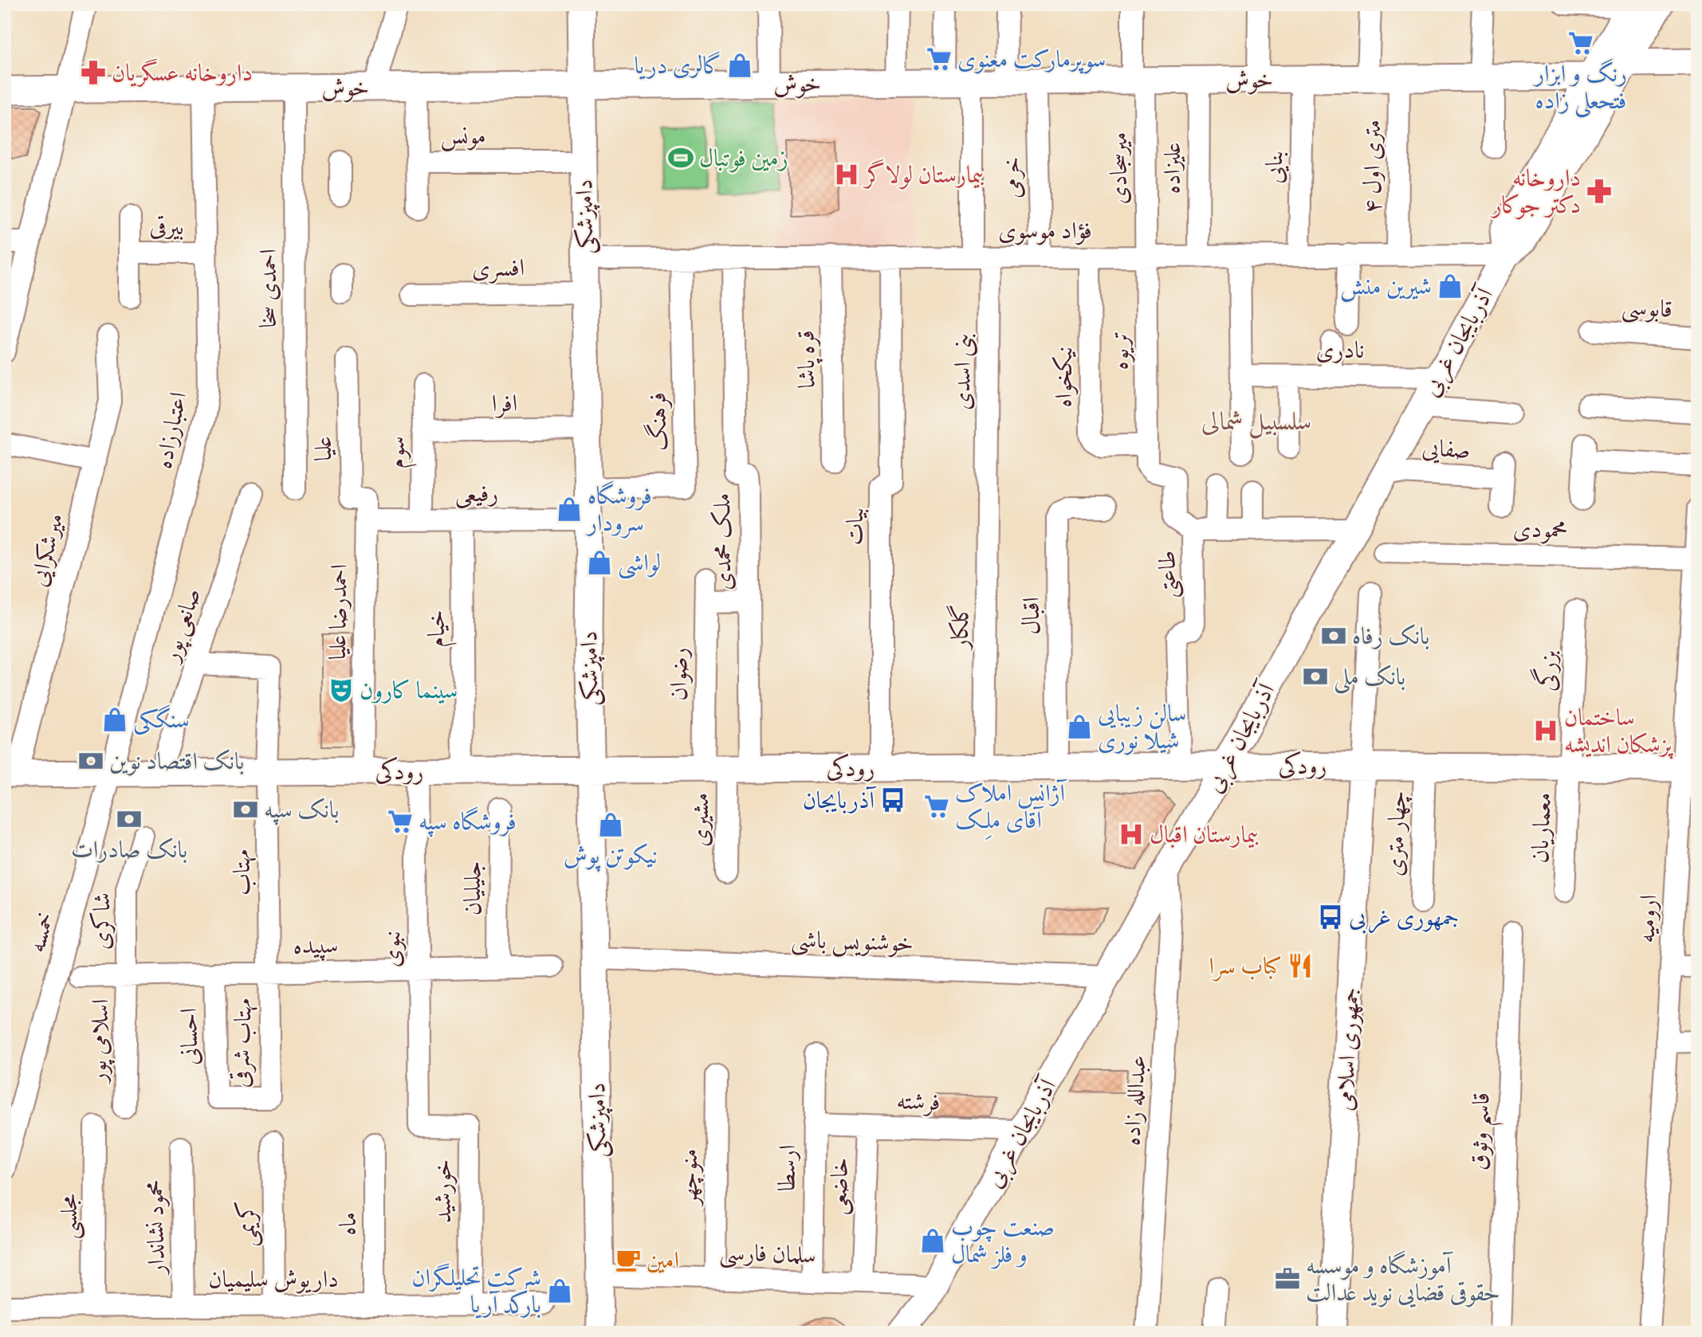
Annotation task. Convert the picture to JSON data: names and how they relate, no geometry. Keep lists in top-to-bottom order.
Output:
{
  "streets": {
    "main road": [
      "خوش",
      "دامپزشکی",
      "آذربایجان غربی",
      "رودکی",
      "جمهوری اسلامی"
    ],
    "street": [
      "مونس",
      "۴ متری اول",
      "بنایی",
      "میرسجادی",
      "علیزاده",
      "خرمی",
      "بیرقی",
      "فؤاد موسوی",
      "افسری",
      "احمدی سخا",
      "قابوسی",
      "نادری",
      "تریوه",
      "قره پاشا",
      "بنی اسدی",
      "نیکخواه",
      "افرا",
      "فرهنگ",
      "اعتبارزاده",
      "علیا",
      "صفایی",
      "سوم",
      "رفیعی",
      "بیات",
      "محمودی",
      "ملک محمدی",
      "میرشکرایی",
      "طاعتی",
      "احمدرضا علیا",
      "اقبال",
      "صانعی پور",
      "گلکار",
      "خیام",
      "بزرگی",
      "رضوان",
      "مشیری",
      "معماریان",
      "چهار متری",
      "مهتاب",
      "جلیلیان",
      "ارومیه",
      "شاکری",
      "خمسه",
      "خوشنویس باشی",
      "سپیده",
      "نبوی",
      "احسانی",
      "اسلامی پور",
      "مهتاب شرقی",
      "عبدالله زاده",
      "فرشته",
      "قاسم وثوق",
      "ارسطا",
      "منوچهر",
      "خاضعی",
      "خورشید",
      "مجلسی",
      "کریمی",
      "ماه",
      "محمود نشاندار",
      "سلمان فارسی",
      "داریوش سلیمیان"
    ]
  },
  "crossings": [
    ["خوش", "مونس"],
    ["خوش", "۴ متری اول"],
    ["خوش", "بنایی"],
    ["خوش", "میرسجادی"],
    ["خوش", "علیزاده"],
    ["خوش", "دامپزشکی"],
    ["خوش", "احمدی سخا"],
    ["خوش", "بنی اسدی"],
    ["خوش", "اعتبارزاده"],
    ["مونس", "دامپزشکی"],
    ["۴ متری اول", "فؤاد موسوی"],
    ["بنایی", "فؤاد موسوی"],
    ["میرسجادی", "فؤاد موسوی"],
    ["میرسجادی", "تریوه"],
    ["علیزاده", "فؤاد موسوی"],
    ["خرمی", "فؤاد موسوی"],
    ["دامپزشکی", "فؤاد موسوی"],
    ["دامپزشکی", "افسری"],
    ["دامپزشکی", "افرا"],
    ["دامپزشکی", "فرهنگ"],
    ["دامپزشکی", "رفیعی"],
    ["دامپزشکی", "رودکی"],
    ["دامپزشکی", "خوشنویس باشی"],
    ["دامپزشکی", "سلمان فارسی"],
    ["بیرقی", "اعتبارزاده"],
    ["فؤاد موسوی", "آذربایجان غربی"],
    ["فؤاد موسوی", "تریوه"],
    ["فؤاد موسوی", "قره پاشا"],
    ["فؤاد موسوی", "بنی اسدی"],
    ["فؤاد موسوی", "نیکخواه"],
    ["فؤاد موسوی", "فرهنگ"],
    ["فؤاد موسوی", "بیات"],
    ["فؤاد موسوی", "ملک محمدی"],
    ["آذربایجان غربی", "نادری"],
    ["آذربایجان غربی", "صفایی"],
    ["آذربایجان غربی", "طاعتی"],
    ["آذربایجان غربی", "رودکی"],
    ["آذربایجان غربی", "خوشنویس باشی"],
    ["آذربایجان غربی", "عبدالله زاده"],
    ["آذربایجان غربی", "فرشته"],
    ["آذربایجان غربی", "سلمان فارسی"],
    ["تریوه", "نیکخواه"],
    ["تریوه", "طاعتی"],
    ["بنی اسدی", "گلکار"],
    ["افرا", "سوم"],
    ["اعتبارزاده", "رودکی"],
    ["اعتبارزاده", "خمسه"],
    ["علیا", "رفیعی"],
    ["علیا", "احمدرضا علیا"],
    ["سوم", "رفیعی"],
    ["رفیعی", "احمدرضا علیا"],
    ["رفیعی", "خیام"],
    ["بیات", "رودکی"],
    ["محمودی", "ارومیه"],
    ["ملک محمدی", "رضوان"],
    ["ملک محمدی", "رودکی"],
    ["ملک محمدی", "مشیری"],
    ["میرشکرایی", "رودکی"],
    ["طاعتی", "رودکی"],
    ["احمدرضا علیا", "رودکی"],
    ["اقبال", "رودکی"],
    ["صانعی پور", "رودکی"],
    ["صانعی پور", "مهتاب"],
    ["گلکار", "رودکی"],
    ["خیام", "رودکی"],
    ["بزرگی", "رودکی"],
    ["بزرگی", "معماریان"],
    ["رضوان", "رودکی"],
    ["رضوان", "مشیری"],
    ["رودکی", "مشیری"],
    ["رودکی", "معماریان"],
    ["رودکی", "چهار متری"],
    ["رودکی", "مهتاب"],
    ["رودکی", "ارومیه"],
    ["رودکی", "خمسه"],
    ["رودکی", "نبوی"],
    ["رودکی", "جمهوری اسلامی"],
    ["مهتاب", "سپیده"],
    ["مهتاب", "مهتاب شرقی"],
    ["جلیلیان", "سپیده"],
    ["شاکری", "سپیده"],
    ["شاکری", "اسلامی پور"],
    ["سپیده", "نبوی"],
    ["سپیده", "احسانی"],
    ["سپیده", "اسلامی پور"],
    ["سپیده", "مهتاب شرقی"],
    ["نبوی", "خورشید"],
    ["احسانی", "مهتاب شرقی"],
    ["فرشته", "ارسطا"],
    ["فرشته", "خاضعی"],
    ["ارسطا", "سلمان فارسی"],
    ["منوچهر", "سلمان فارسی"],
    ["خاضعی", "سلمان فارسی"],
    ["خورشید", "داریوش سلیمیان"],
    ["مجلسی", "داریوش سلیمیان"],
    ["کریمی", "داریوش سلیمیان"],
    ["ماه", "داریوش سلیمیان"],
    ["محمود نشاندار", "داریوش سلیمیان"]
  ],
  "districts": ["سلسبیل شمالی"],
  "places": {
    "supermarket": [
      "رنگ و ابزار فتحعلی زاده",
      "سوپرمارکت معنوی",
      "آژانس املاک آقای ملِک",
      "فروشگاه سپه"
    ],
    "shop": [
      "گالری دریا",
      "شیرین منش",
      "فروشگاه سرودار",
      "لواشی",
      "سنگکی",
      "سالن زیبایی شیلا نوری",
      "نیکوتن پوش",
      "صنعت چوب و فلز شمال",
      "شرکت تحلیلگران بارکد آریا"
    ],
    "pharmacy": ["داروخانه عسگریان", "داروخانه دکتر جوکار"],
    "sports": ["زمین فوتبال"],
    "hospital": ["بیمارستان لولاگر", "ساختمان پزشکان اندیشه", "بیمارستان اقبال"],
    "bank": [
      "بانک رفاه",
      "بانک ملی",
      "بانک اقتصاد نوین",
      "بانک سپه",
      "بانک صادرات"
    ],
    "theatre": ["سینما کارون"],
    "bus stop": ["آذربایجان", "جمهوری غربی"],
    "restaurant": ["کباب سرا"],
    "cafe": ["امین"],
    "office": ["آموزشگاه و موسسه حقوقی قضایی نوید عدالت"]
  }
}
